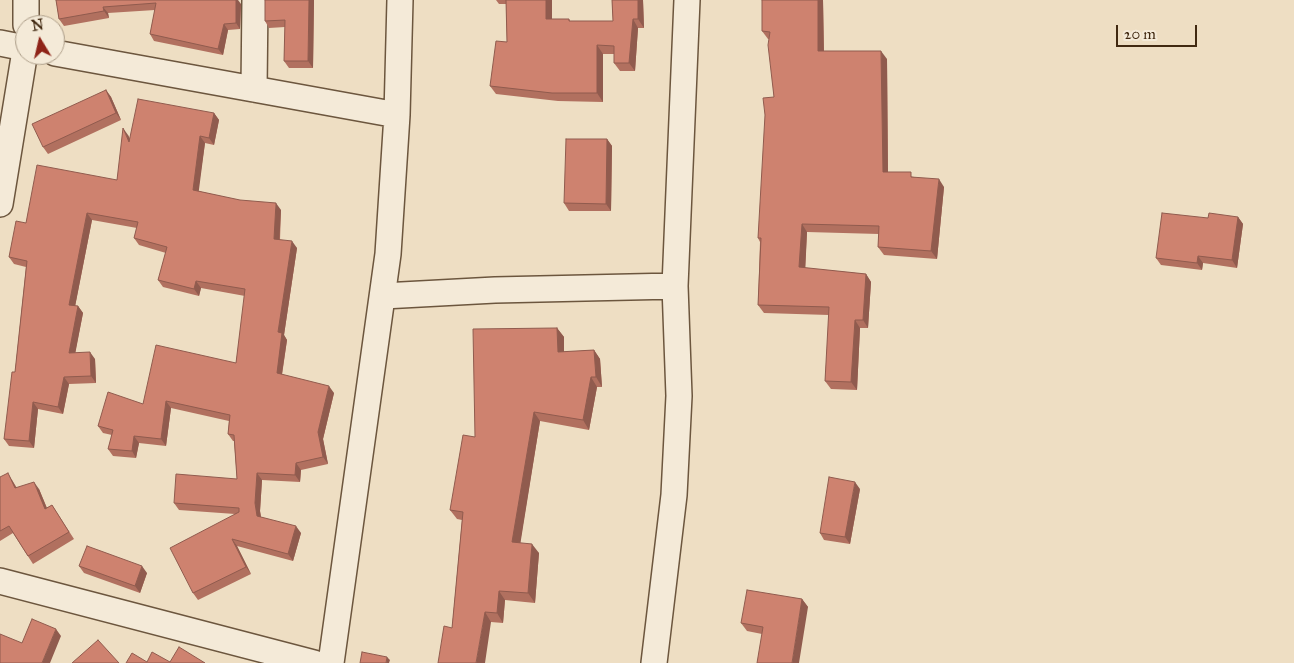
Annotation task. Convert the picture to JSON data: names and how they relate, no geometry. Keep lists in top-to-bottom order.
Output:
{
  "scale_bar": "20 m",
  "north": "top"
}
